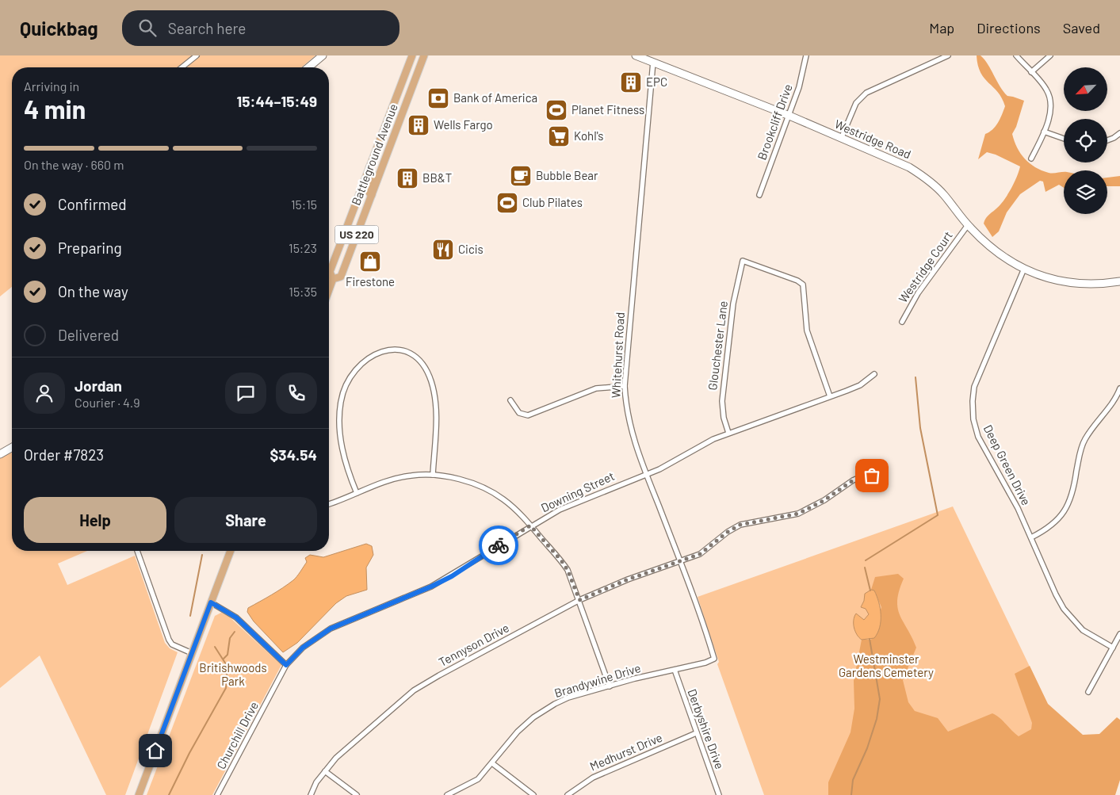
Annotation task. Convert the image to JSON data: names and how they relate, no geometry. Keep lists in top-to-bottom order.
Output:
{
  "streets": {
    "main road": ["Westridge Road", "Battleground Avenue", "US 220"],
    "street": [
      "Brookcliff Drive",
      "Westridge Court",
      "Glouchester Lane",
      "Whitehurst Road",
      "Deep Green Drive",
      "Downing Street",
      "Tennyson Drive",
      "Brandywine Drive",
      "Derbyshire Drive",
      "Churchill Drive",
      "Medhurst Drive"
    ]
  },
  "crossings": [
    ["Brookcliff Drive", "Westridge Road"],
    ["Westridge Road", "Westridge Court"],
    ["Westridge Road", "Whitehurst Road"],
    ["Westridge Road", "Deep Green Drive"],
    ["Glouchester Lane", "Downing Street"],
    ["Whitehurst Road", "Downing Street"],
    ["Whitehurst Road", "Tennyson Drive"],
    ["Whitehurst Road", "Brandywine Drive"],
    ["Downing Street", "Churchill Drive"],
    ["Brandywine Drive", "Derbyshire Drive"],
    ["Derbyshire Drive", "Medhurst Drive"]
  ],
  "parks": ["Westminster Gardens Cemetery", "Britishwoods Park"],
  "places": {
    "building": ["EPC", "Wells Fargo", "BB&T"],
    "bank": ["Bank of America"],
    "sports": ["Planet Fitness", "Club Pilates"],
    "supermarket": ["Kohl's"],
    "cafe": ["Bubble Bear"],
    "restaurant": ["Cicis"],
    "shop": ["Firestone"]
  },
  "north": "bottom left",
  "page": {
    "header": "Quickbag",
    "search": "Search here",
    "nav": ["Map", "Directions", "Saved"],
    "heading": ["4 min", "Arriving in", "15:44–15:49"],
    "panel": [
      "Jordan",
      "Courier · 4.9",
      "Order #7823",
      "$34.54"
    ],
    "bar": "On the way · 660 m",
    "list": [
      ["Confirmed", "15:15"],
      ["Preparing", "15:23"],
      ["On the way", "15:35"],
      "Delivered"
    ],
    "buttons": ["Help", "Share"]
  }
}
